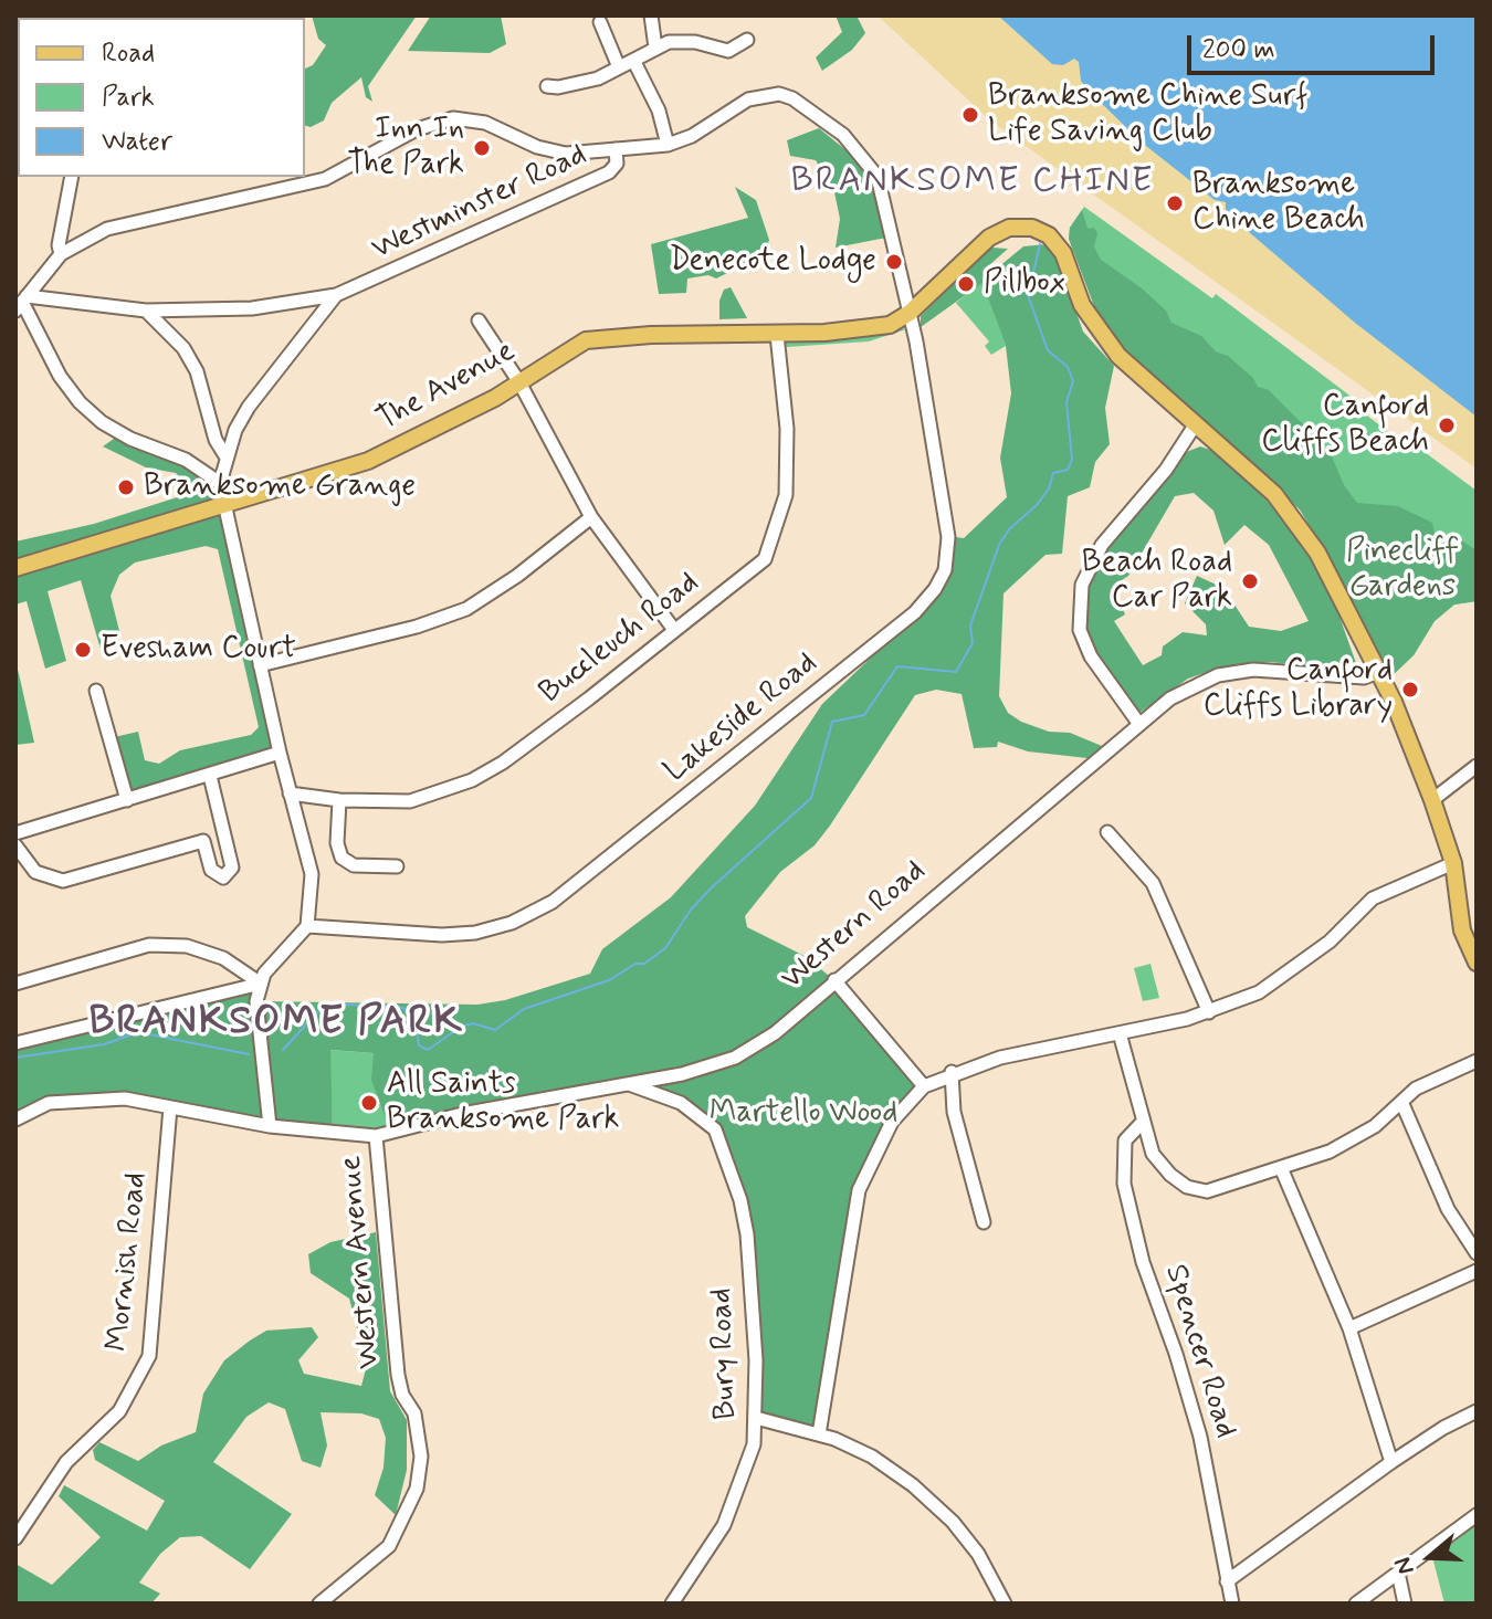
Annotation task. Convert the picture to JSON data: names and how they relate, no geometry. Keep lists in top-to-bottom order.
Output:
{
  "streets": {
    "main road": ["The Avenue"],
    "street": [
      "Westminster Road",
      "Buccleuch Road",
      "Lakeside Road",
      "Western Road",
      "Mornish Road",
      "Western Avenue",
      "Spencer Road",
      "Bury Road"
    ]
  },
  "crossings": [
    ["Westminster Road", "The Avenue"],
    ["Westminster Road", "Lakeside Road"],
    ["The Avenue", "Buccleuch Road"],
    ["The Avenue", "Lakeside Road"],
    ["Western Road", "Mornish Road"],
    ["Western Road", "Western Avenue"],
    ["Western Road", "Bury Road"]
  ],
  "districts": ["BRANKSOME CHINE", "BRANKSOME PARK"],
  "parks": ["Pinecliff Gardens", "Martello Wood"],
  "places": [
    "Branksome Chine Surf Life Saving Club",
    "Inn In The Park",
    "Branksome Chine Beach",
    "Denecote Lodge",
    "Pillbox",
    "Canford Cliffs Beach",
    "Branksome Grange",
    "Beach Road Car Park",
    "Evesham Court",
    "Canford Cliffs Library",
    "All Saints Branksome Park"
  ],
  "legend": ["Road", "Park", "Water"],
  "scale_bar": "200 m",
  "north": "left"
}
